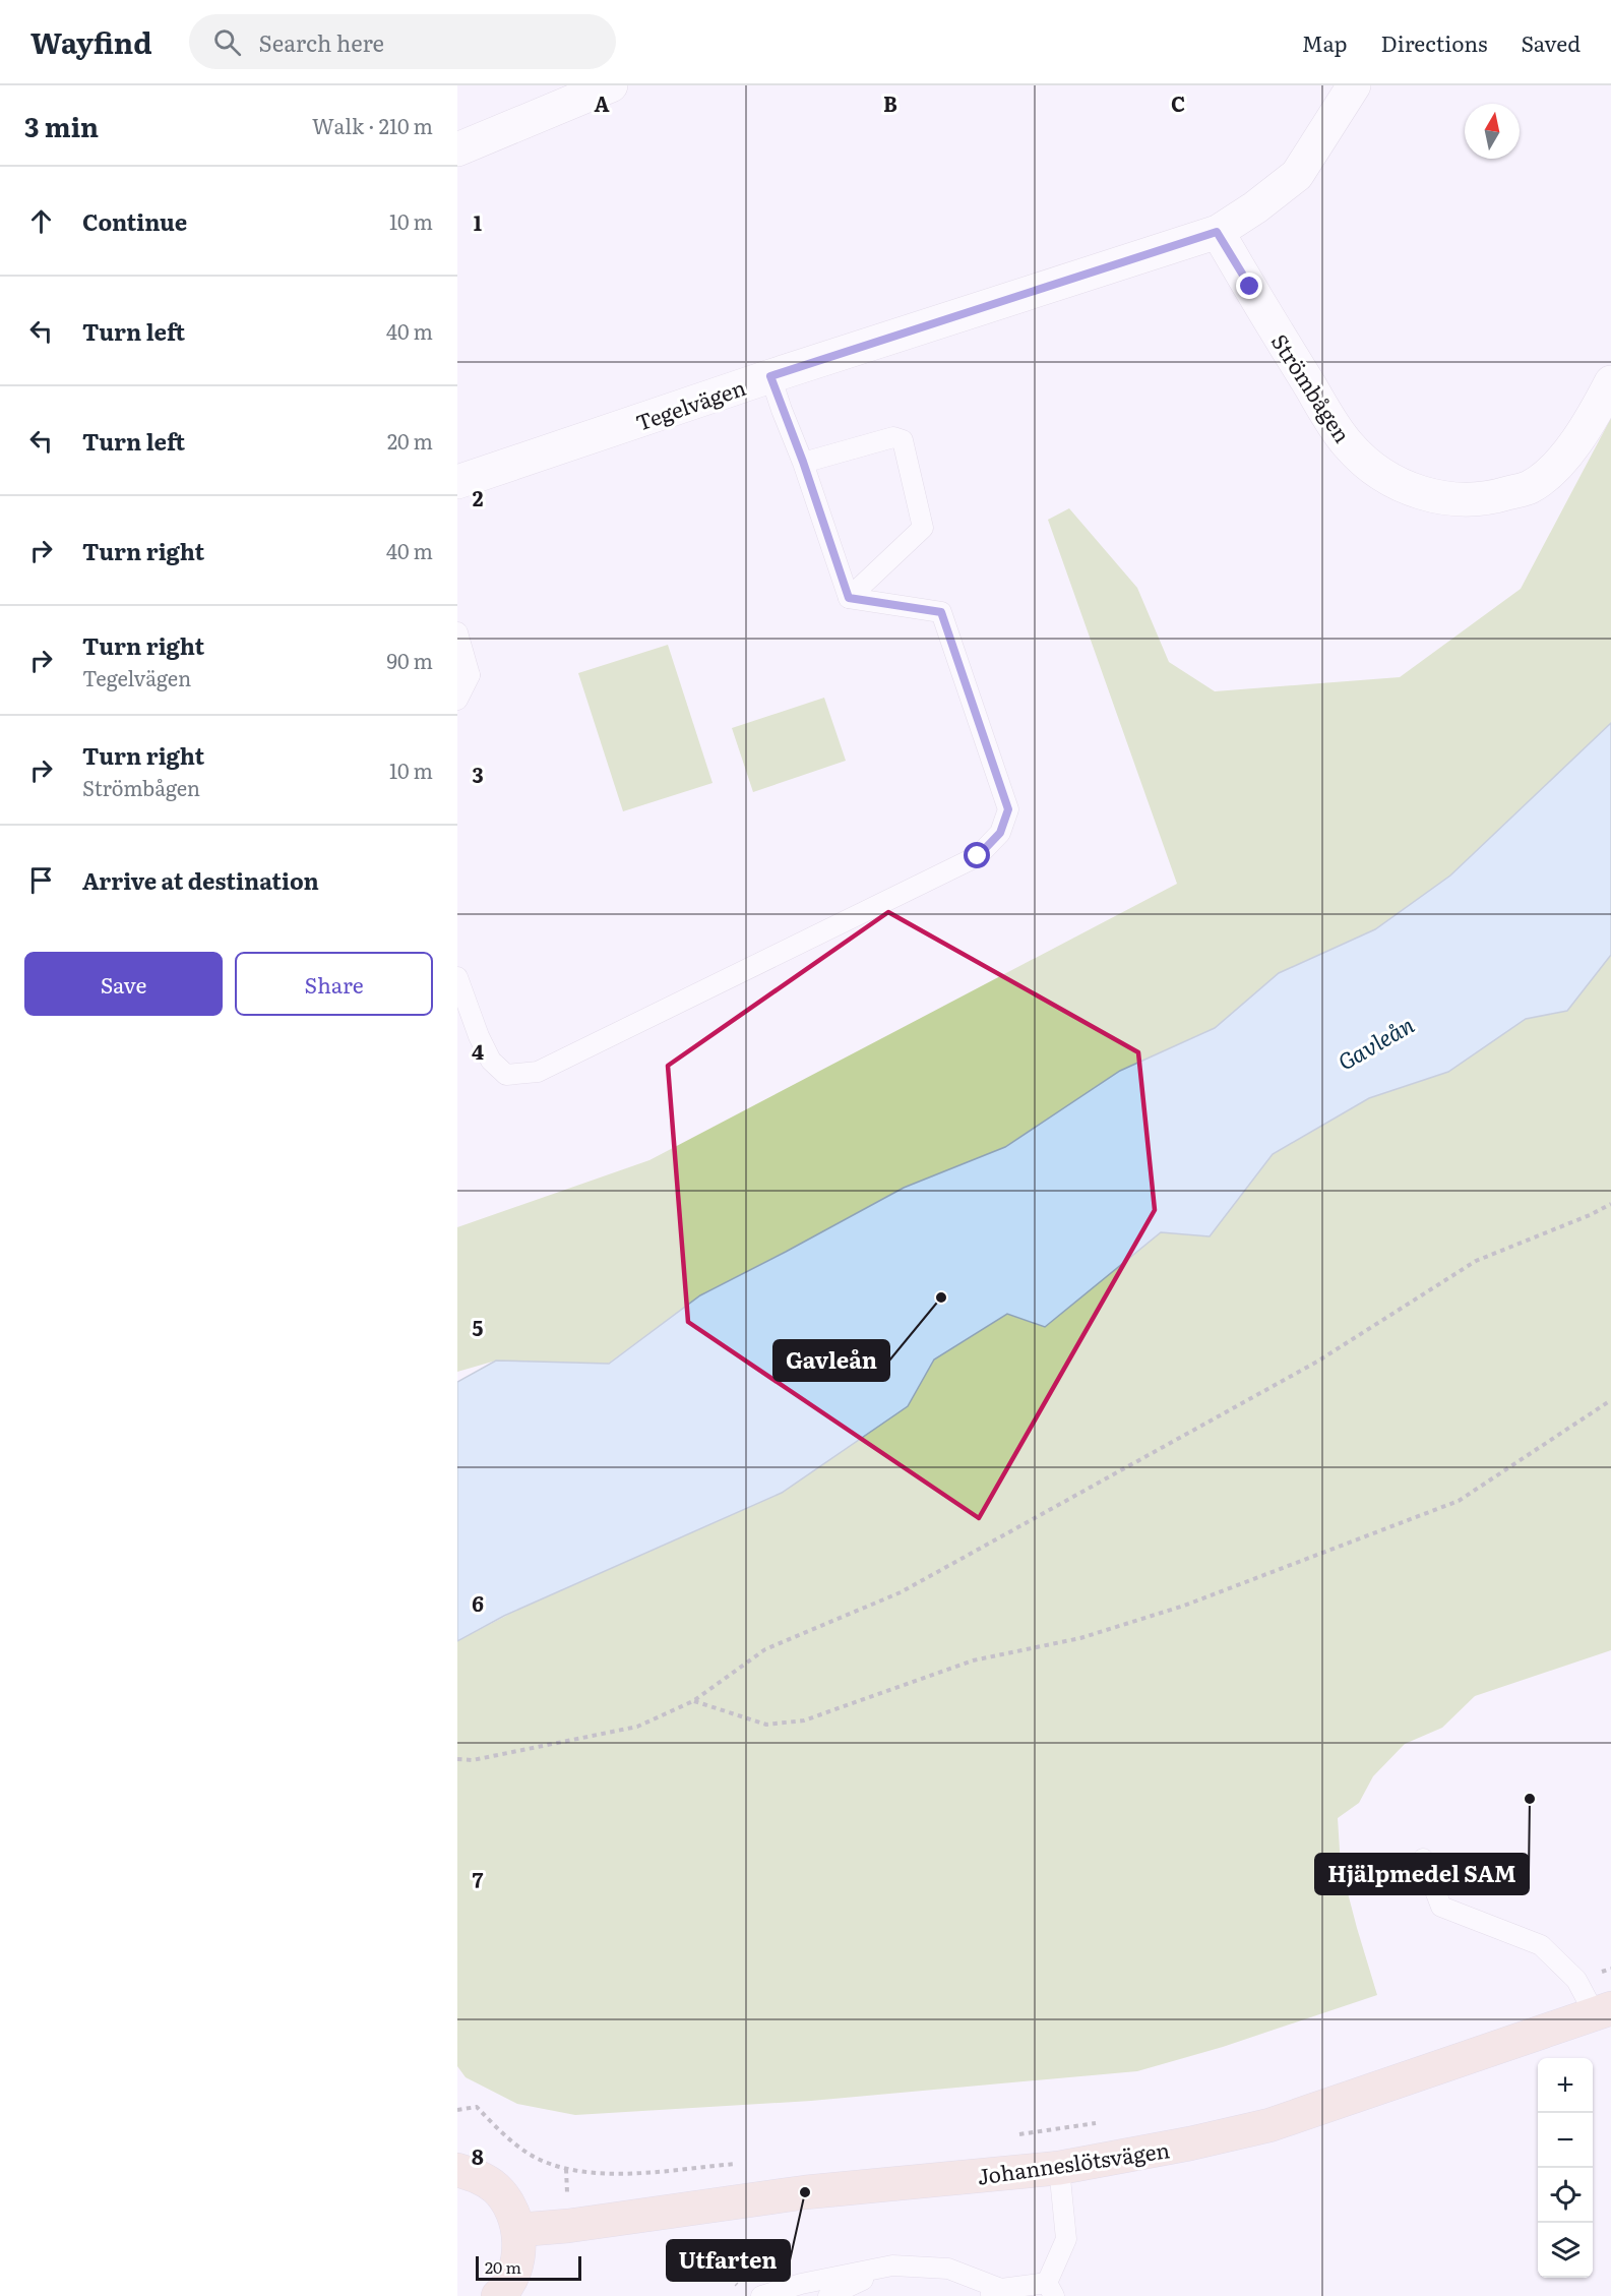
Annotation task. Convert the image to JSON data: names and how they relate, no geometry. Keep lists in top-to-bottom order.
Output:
{
  "streets": {
    "main road": ["Johanneslötsvägen"],
    "street": ["Strömbågen", "Tegelvägen"]
  },
  "crossings": [
    ["Strömbågen", "Tegelvägen"]
  ],
  "water": ["Gavleån"],
  "places": ["Gavleån", "Hjälpmedel SAM", "Utfarten"],
  "scale_bar": "20 m",
  "north": "top",
  "page": {
    "header": "Wayfind",
    "search": "Search here",
    "nav": ["Map", "Directions", "Saved"],
    "heading": ["3 min", "Walk · 210 m"],
    "list": [
      ["Continue", "10 m"],
      ["Turn left", "40 m"],
      ["Turn left", "20 m"],
      ["Turn right", "40 m"],
      ["Turn right", "Tegelvägen", "90 m"],
      ["Turn right", "Strömbågen", "10 m"],
      "Arrive at destination"
    ],
    "buttons": ["Save", "Share"],
    "map_buttons": ["+", "−"],
    "scale": "20 m"
  },
  "grid": {
    "columns": ["A", "B", "C"],
    "rows": [
      "1",
      "2",
      "3",
      "4",
      "5",
      "6",
      "7",
      "8"
    ]
  }
}
